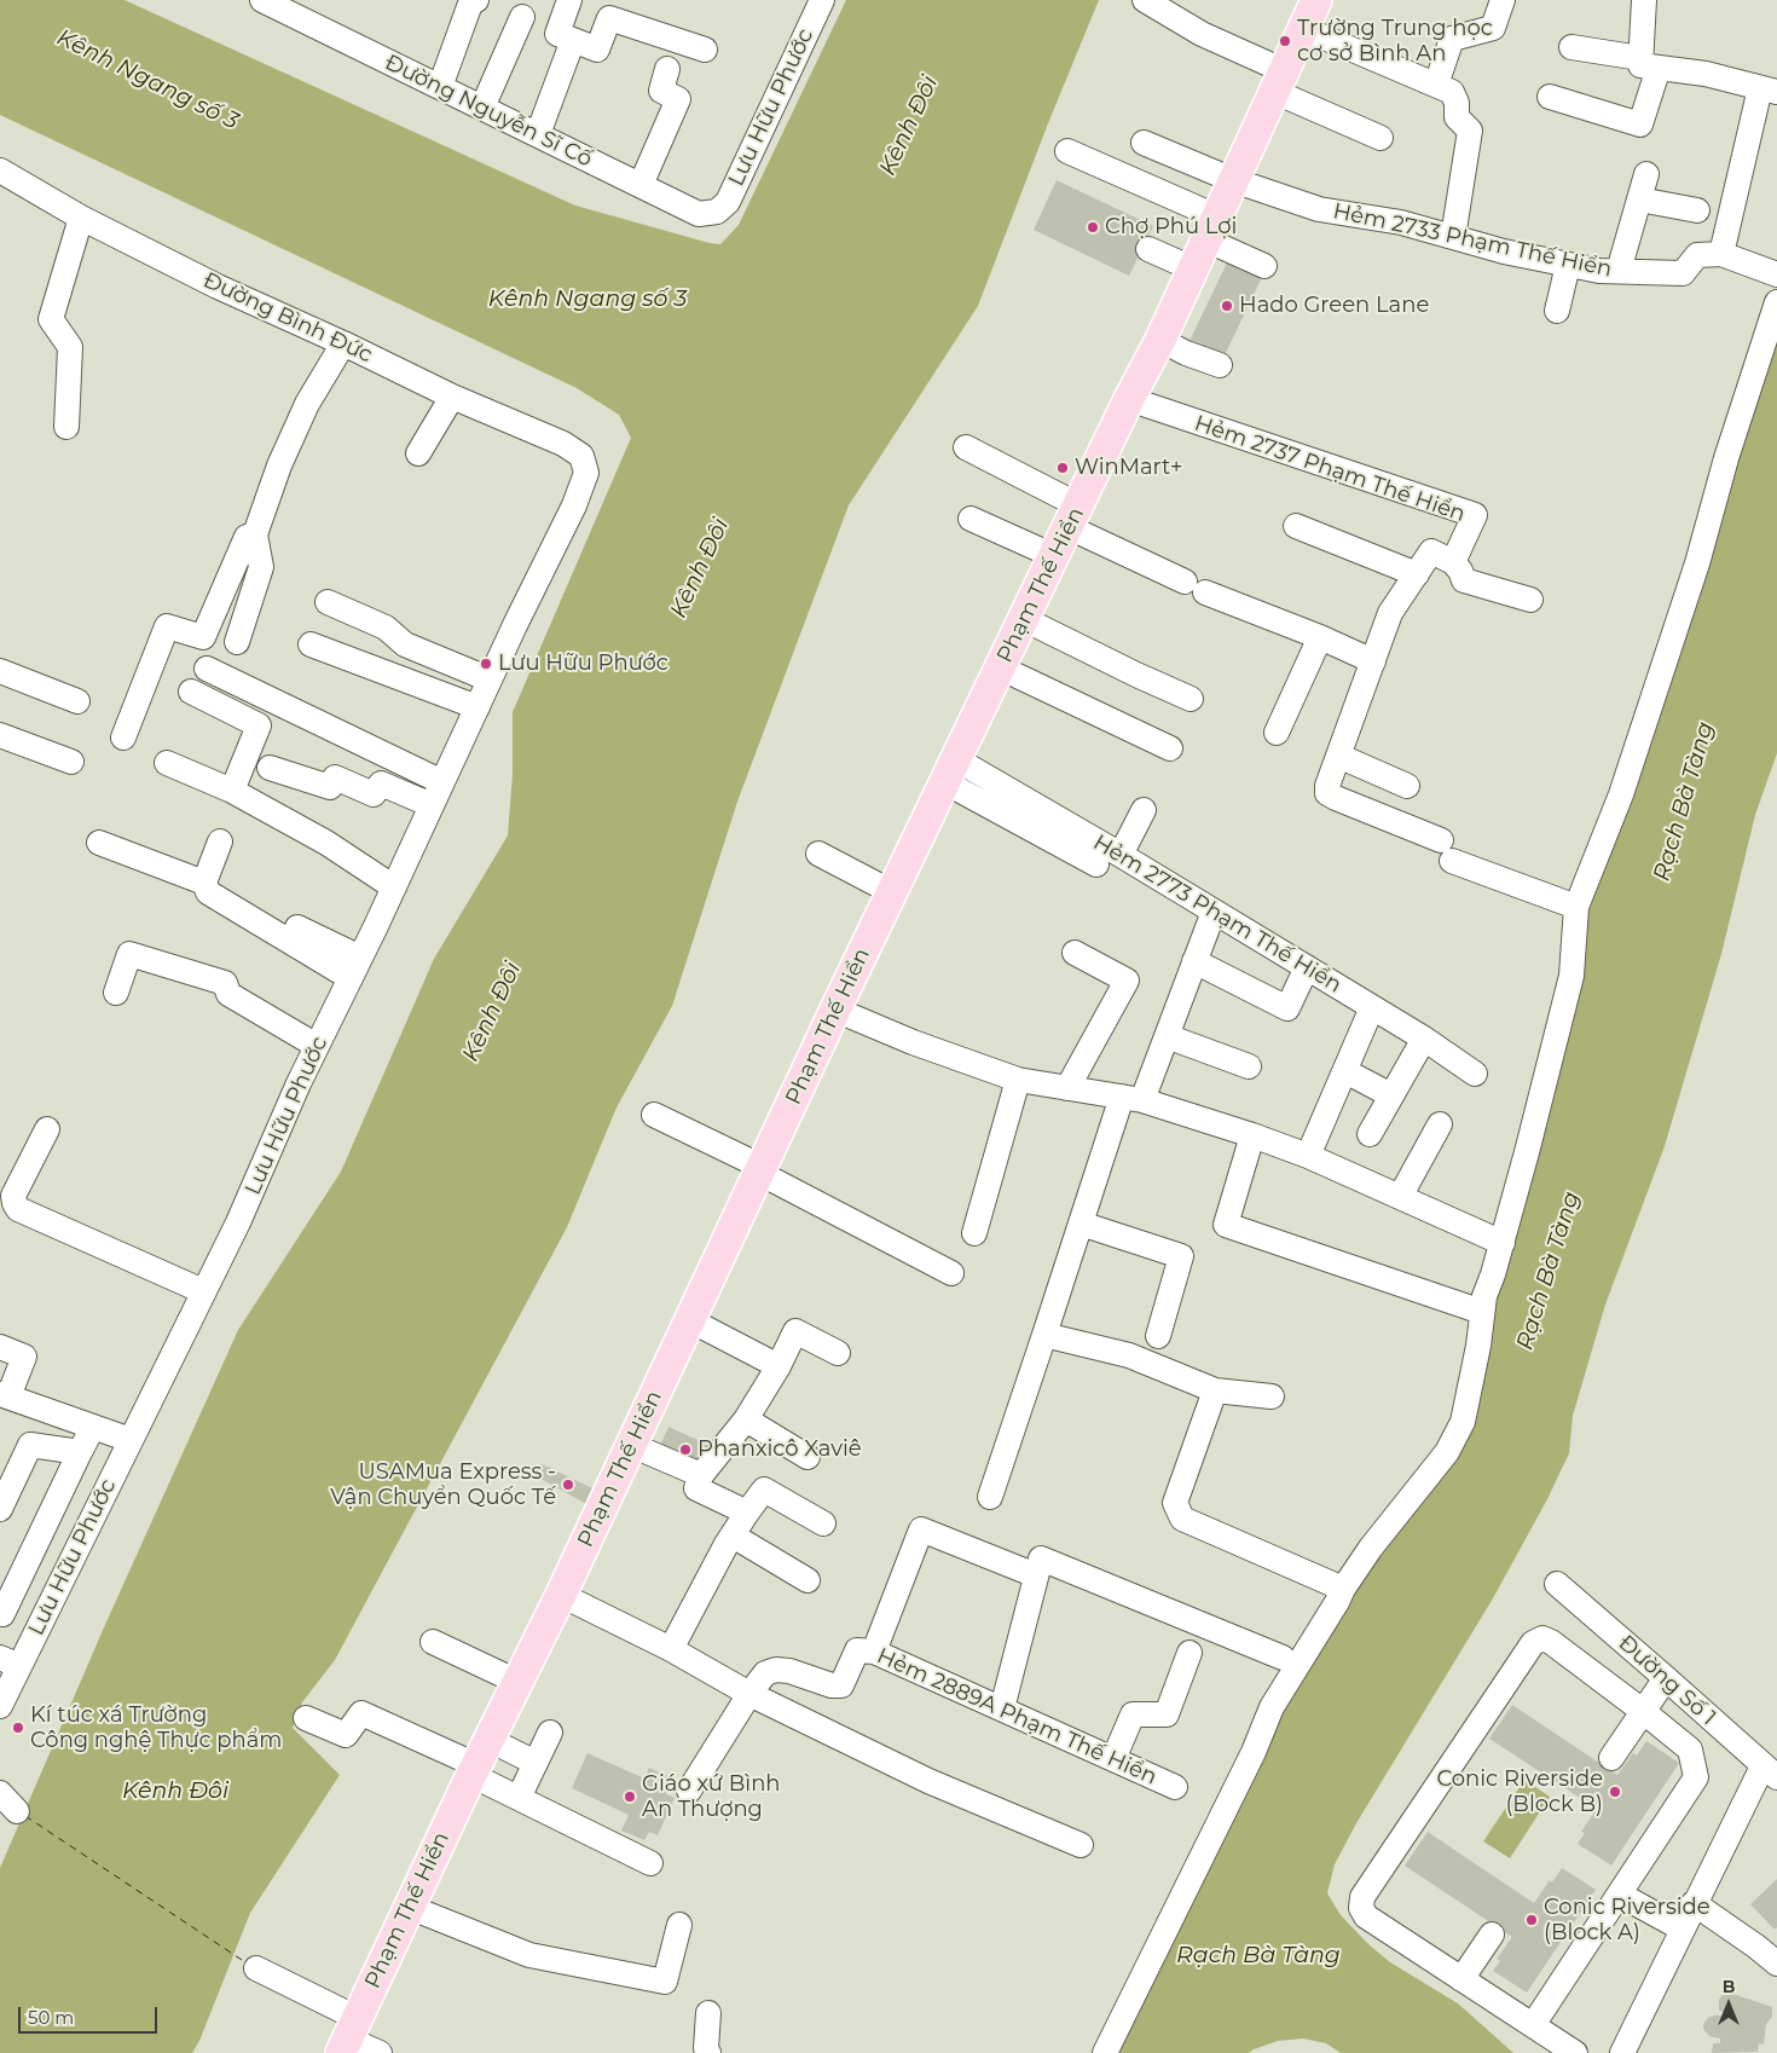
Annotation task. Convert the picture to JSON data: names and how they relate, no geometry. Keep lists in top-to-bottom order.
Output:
{
  "streets": {
    "main road": ["Phạm Thế Hiển"],
    "street": [
      "Lưu Hữu Phước",
      "Đường Nguyễn Sĩ Cố",
      "Hẻm 2733 Phạm Thế Hiển",
      "Đường Bình Đức",
      "Hẻm 2737 Phạm Thế Hiển",
      "Hẻm 2773 Phạm Thế Hiển",
      "Đường Số 1",
      "Hẻm 2889A Phạm Thế Hiển"
    ]
  },
  "crossings": [
    ["Lưu Hữu Phước", "Đường Nguyễn Sĩ Cố"],
    ["Lưu Hữu Phước", "Đường Bình Đức"],
    ["Hẻm 2733 Phạm Thế Hiển", "Phạm Thế Hiển"],
    ["Hẻm 2737 Phạm Thế Hiển", "Phạm Thế Hiển"],
    ["Phạm Thế Hiển", "Hẻm 2773 Phạm Thế Hiển"]
  ],
  "water": ["Kênh Ngang số 3", "Kênh Đôi", "Rạch Bà Tàng"],
  "places": [
    "Trường Trung học cơ sở Bình An",
    "Chợ Phú Lợi",
    "Hado Green Lane",
    "WinMart+",
    "Lưu Hữu Phước",
    "Phanxicô Xaviê",
    "USAMua Express - Vận Chuyển Quốc Tế",
    "Kí túc xá Trường Công nghệ Thực phẩm",
    "Conic Riverside (Block B)",
    "Giáo xứ Bình An Thượng",
    "Conic Riverside (Block A)"
  ],
  "scale_bar": "50 m",
  "north": "top"
}
